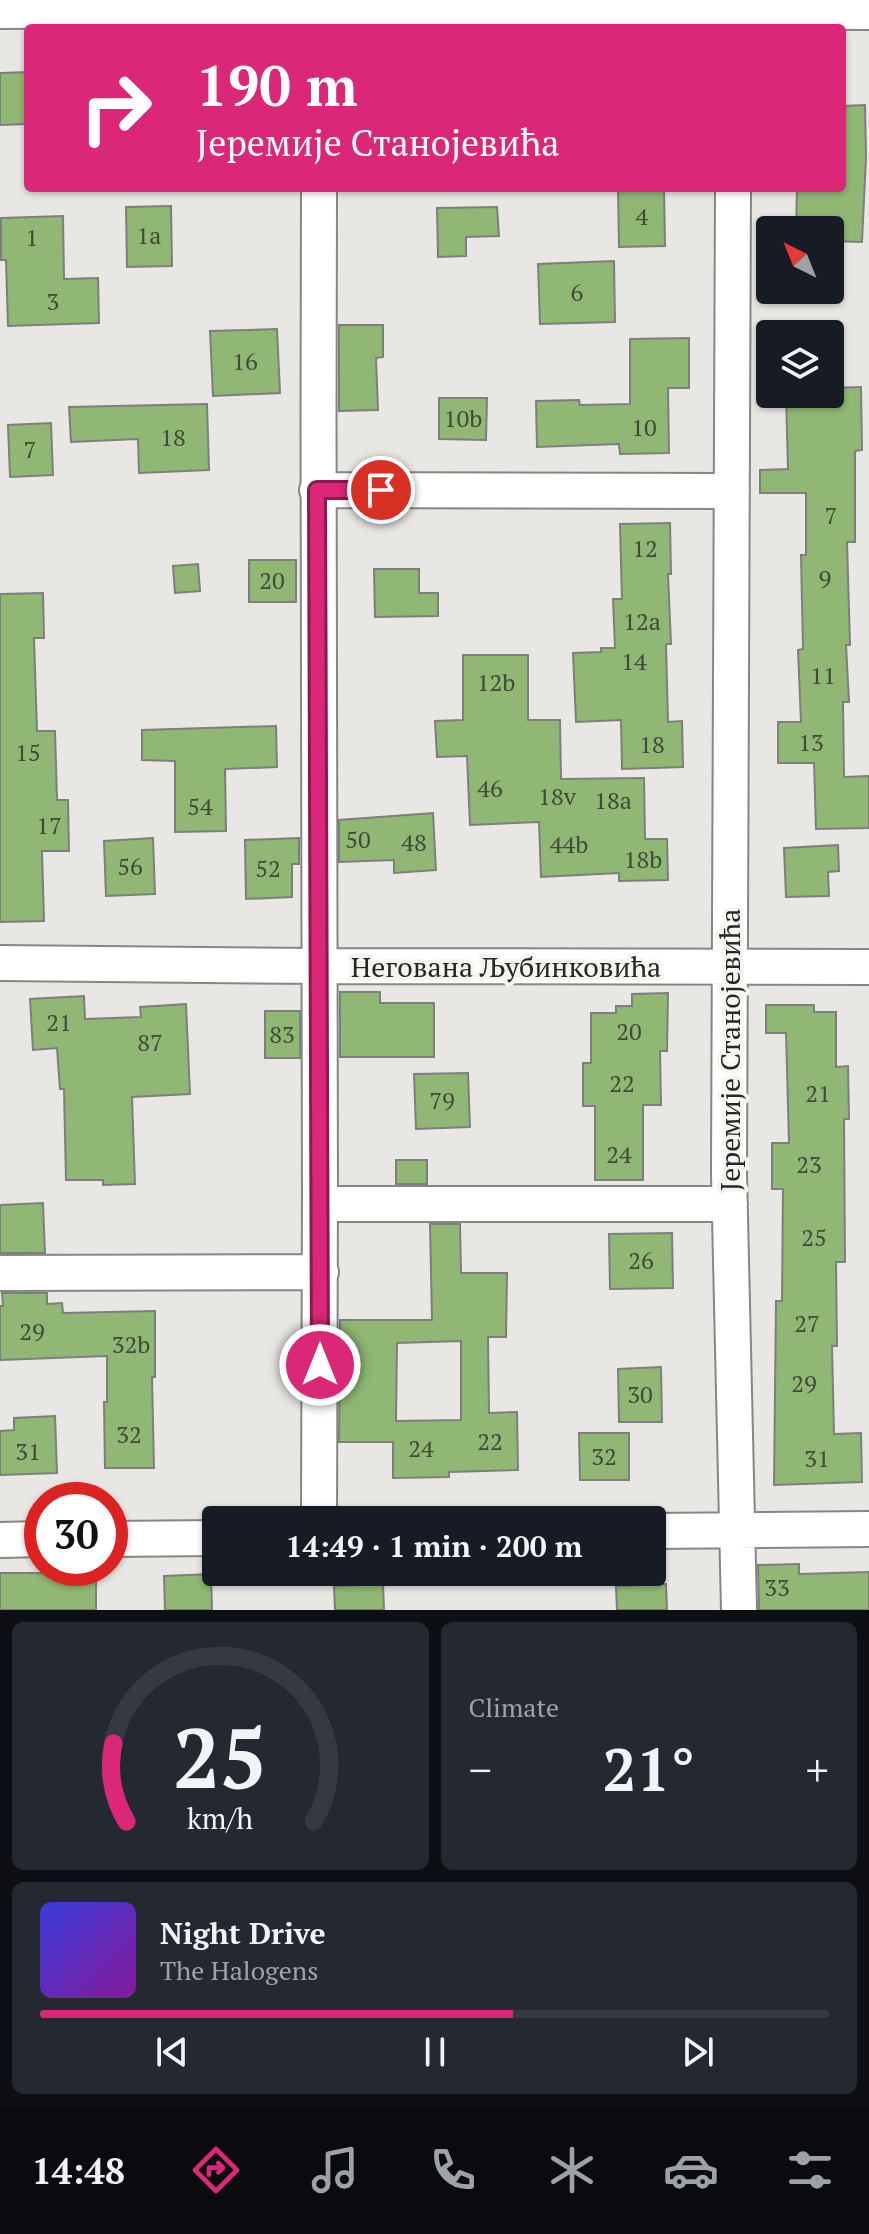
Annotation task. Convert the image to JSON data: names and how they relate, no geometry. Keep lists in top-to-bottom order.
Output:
{
  "streets": {
    "street": ["Негована Љубинковића", "Јеремије Станојевића"]
  },
  "crossings": [
    ["Негована Љубинковића", "Јеремије Станојевића"]
  ],
  "house_numbers": [
    "4",
    "1a",
    "1",
    "6",
    "3",
    "16",
    "10b",
    "10",
    "18",
    "7",
    "7",
    "12",
    "9",
    "20",
    "12a",
    "14",
    "11",
    "12b",
    "13",
    "18",
    "15",
    "46",
    "18v",
    "18a",
    "54",
    "17",
    "50",
    "48",
    "44b",
    "18b",
    "56",
    "52",
    "21",
    "20",
    "83",
    "87",
    "22",
    "21",
    "79",
    "24",
    "23",
    "25",
    "26",
    "27",
    "29",
    "32b",
    "29",
    "30",
    "32",
    "22",
    "24",
    "31",
    "32",
    "31",
    "33"
  ],
  "north": "top left",
  "page": {
    "turn": ["190 m", "Јеремије Станојевића"],
    "limit": "30",
    "trip": "14:49 · 1 min · 200 m",
    "tile": "Climate",
    "heat": ["−", "21°", "+"],
    "song": ["Night Drive", "The Halogens"],
    "tabs": "14:48",
    "gauge": ["25", "km/h"]
  }
}
